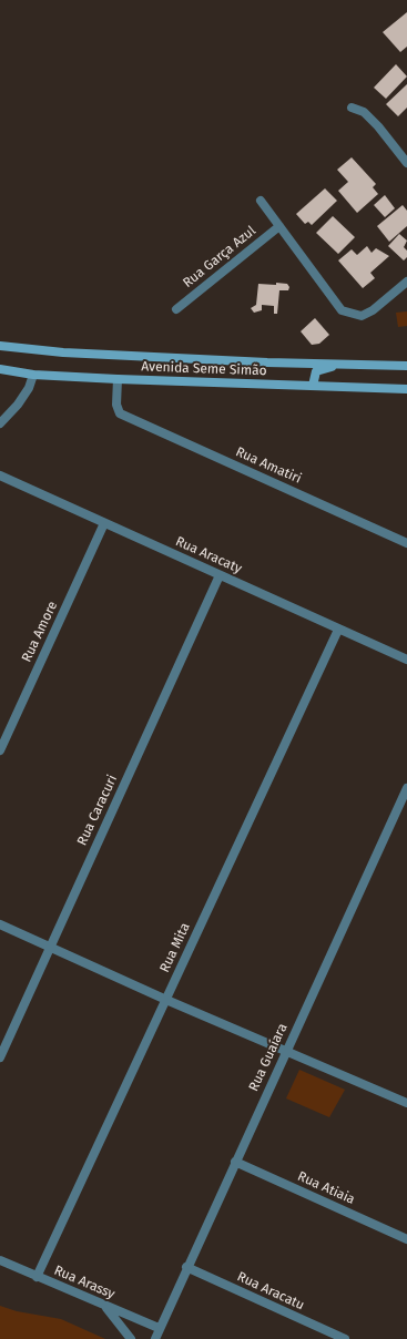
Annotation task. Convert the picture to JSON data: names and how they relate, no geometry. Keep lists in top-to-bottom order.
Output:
{
  "streets": {
    "main road": ["Avenida Seme Simão"],
    "street": [
      "Rua Garça Azul",
      "Rua Amatiri",
      "Rua Aracaty",
      "Rua Amore",
      "Rua Caracuri",
      "Rua Mita",
      "Rua Guaíara",
      "Rua Atiaia",
      "Rua Arassy",
      "Rua Aracatu"
    ]
  },
  "crossings": [
    ["Avenida Seme Simão", "Rua Amatiri"],
    ["Rua Aracaty", "Rua Amore"],
    ["Rua Aracaty", "Rua Caracuri"],
    ["Rua Aracaty", "Rua Mita"],
    ["Rua Mita", "Rua Arassy"],
    ["Rua Guaíara", "Rua Atiaia"],
    ["Rua Guaíara", "Rua Arassy"],
    ["Rua Guaíara", "Rua Aracatu"]
  ]
}
